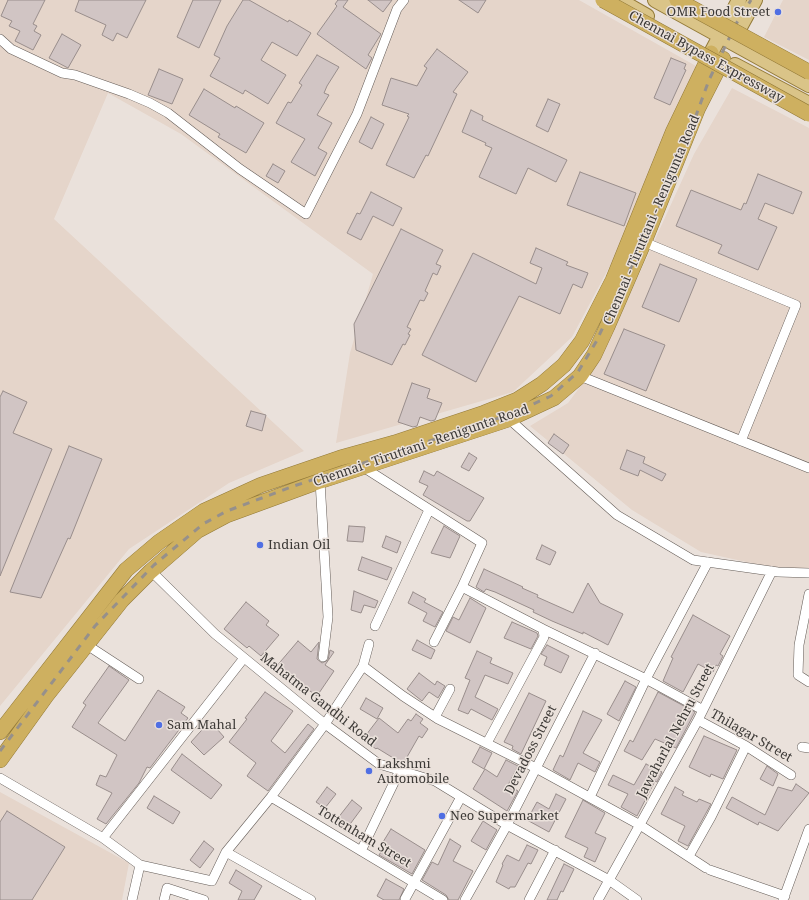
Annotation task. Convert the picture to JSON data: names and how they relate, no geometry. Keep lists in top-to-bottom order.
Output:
{
  "streets": {
    "highway": ["Chennai Bypass Expressway", "Chennai - Tiruttani - Renigunta Road"],
    "street": [
      "Mahatma Gandhi Road",
      "Jawaharlal Nehru Street",
      "Thilagar Street",
      "Devadoss Street",
      "Tottenham Street"
    ]
  },
  "crossings": [
    ["Chennai - Tiruttani - Renigunta Road", "Mahatma Gandhi Road"],
    ["Mahatma Gandhi Road", "Jawaharlal Nehru Street"],
    ["Mahatma Gandhi Road", "Devadoss Street"],
    ["Jawaharlal Nehru Street", "Thilagar Street"]
  ],
  "places": [
    "OMR Food Street",
    "Indian Oil",
    "Sam Mahal",
    "Lakshmi Automobile",
    "Neo Supermarket"
  ]
}
